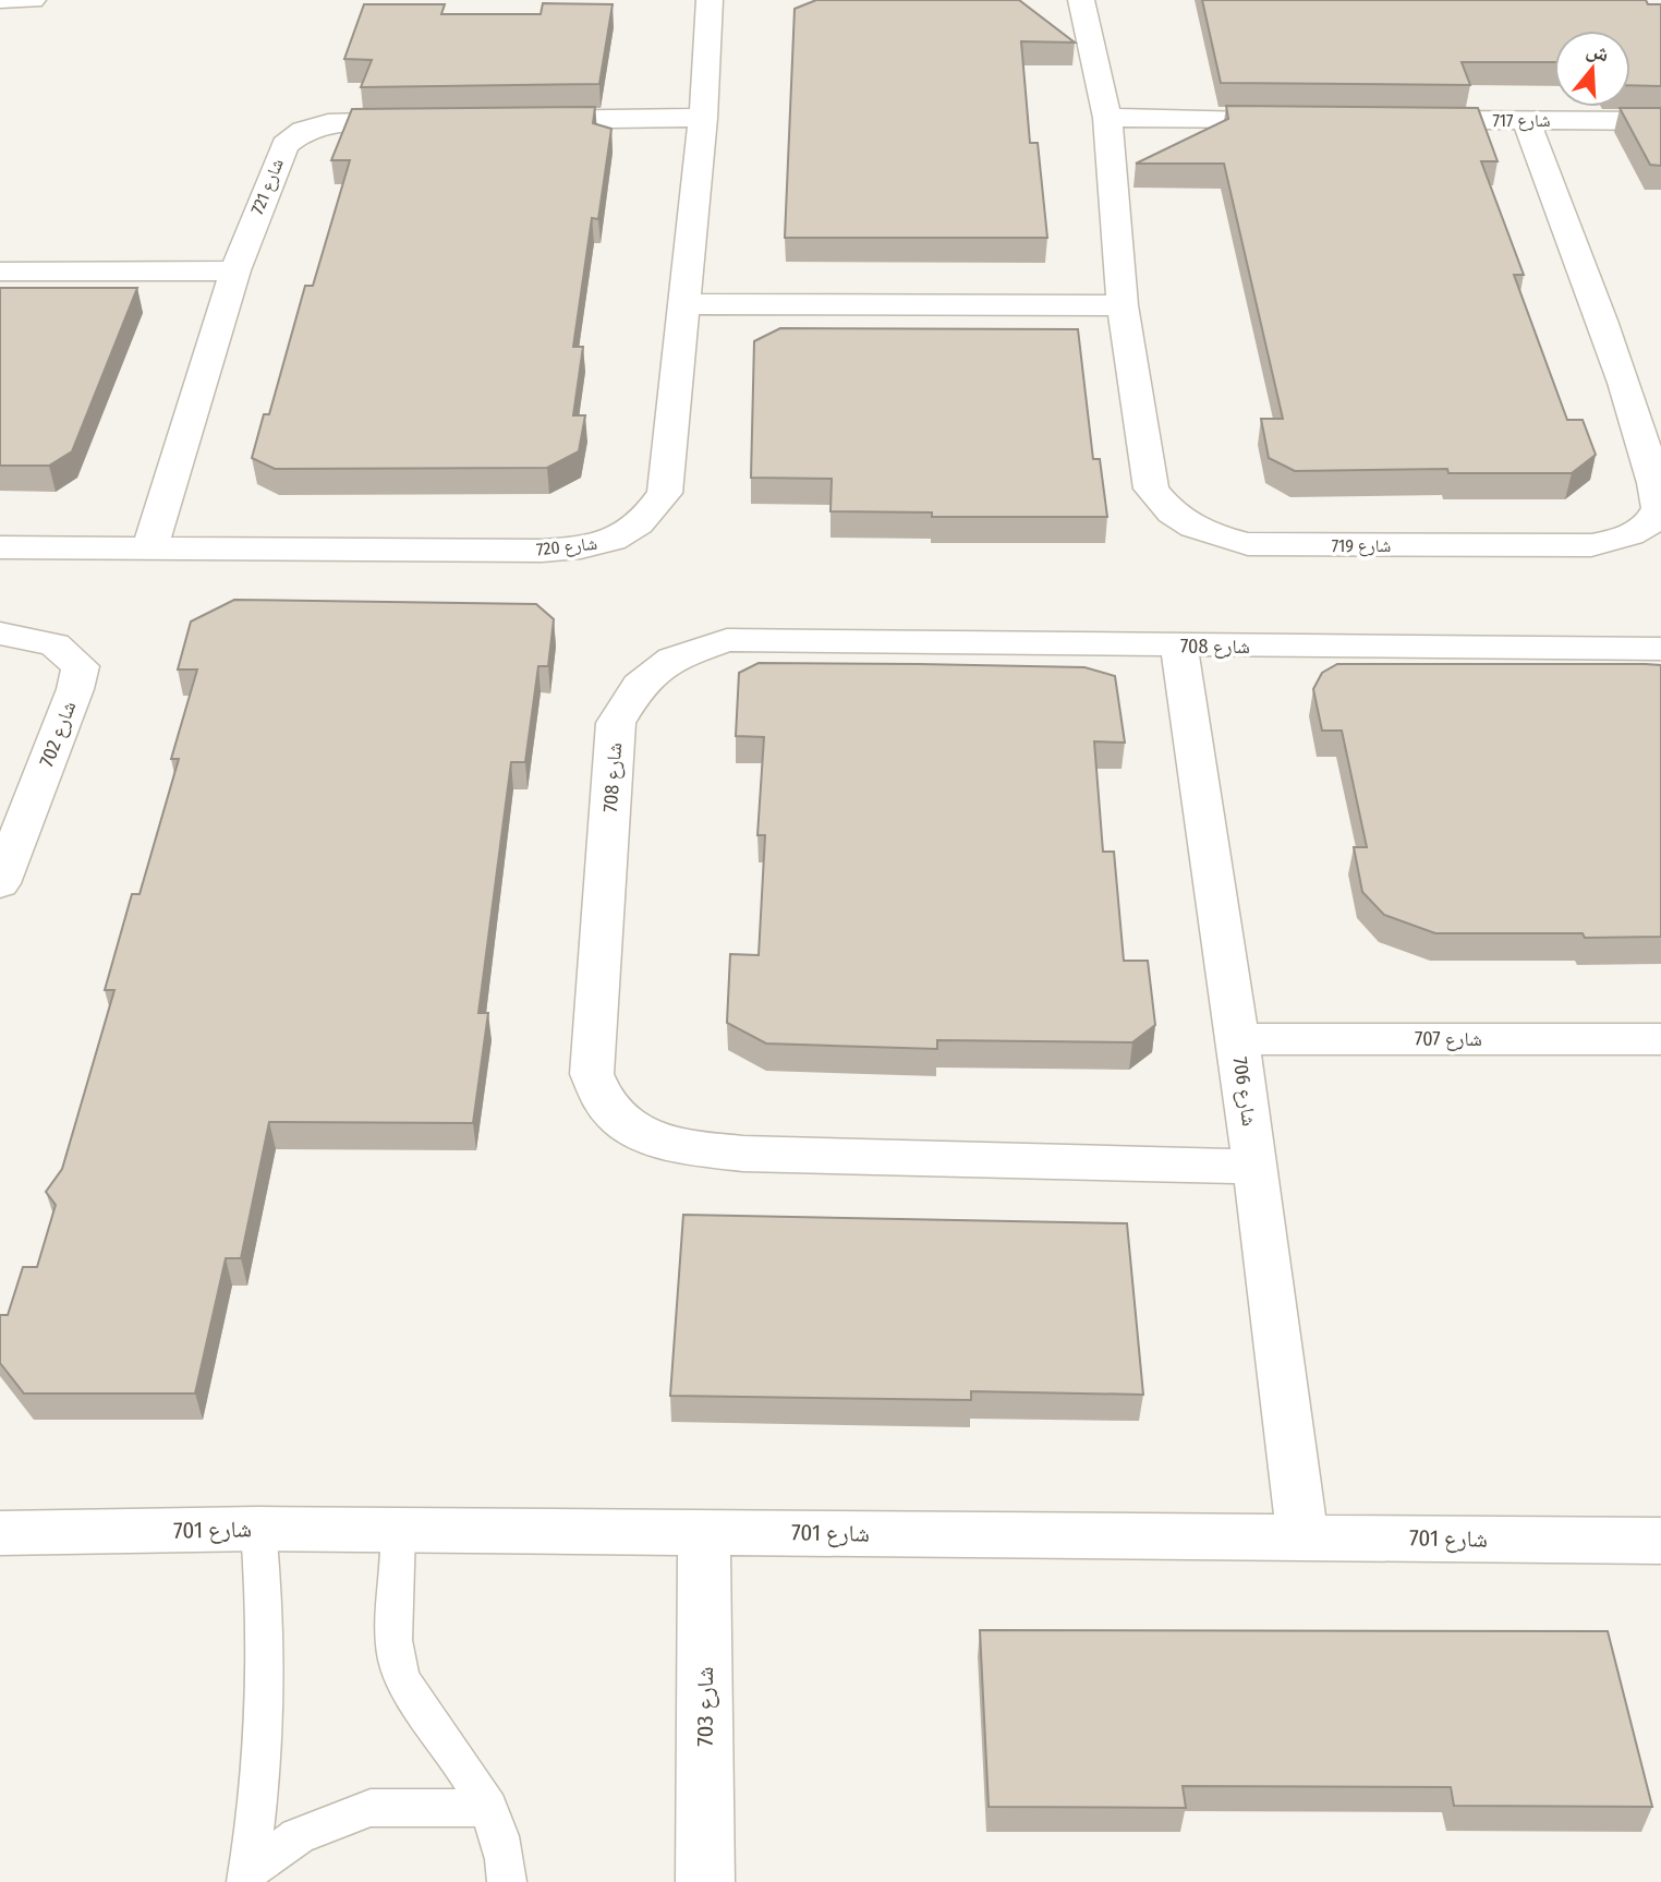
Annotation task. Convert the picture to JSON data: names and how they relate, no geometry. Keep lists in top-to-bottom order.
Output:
{
  "streets": {
    "street": [
      "شارع 717",
      "شارع 721",
      "شارع 719",
      "شارع 720",
      "شارع 708",
      "شارع 702",
      "شارع 707",
      "شارع 706",
      "شارع 701",
      "شارع 703"
    ]
  },
  "crossings": [
    ["شارع 717", "شارع 719"],
    ["شارع 721", "شارع 720"],
    ["شارع 708", "شارع 706"],
    ["شارع 707", "شارع 706"],
    ["شارع 706", "شارع 701"],
    ["شارع 701", "شارع 703"]
  ],
  "north": "top"
}
